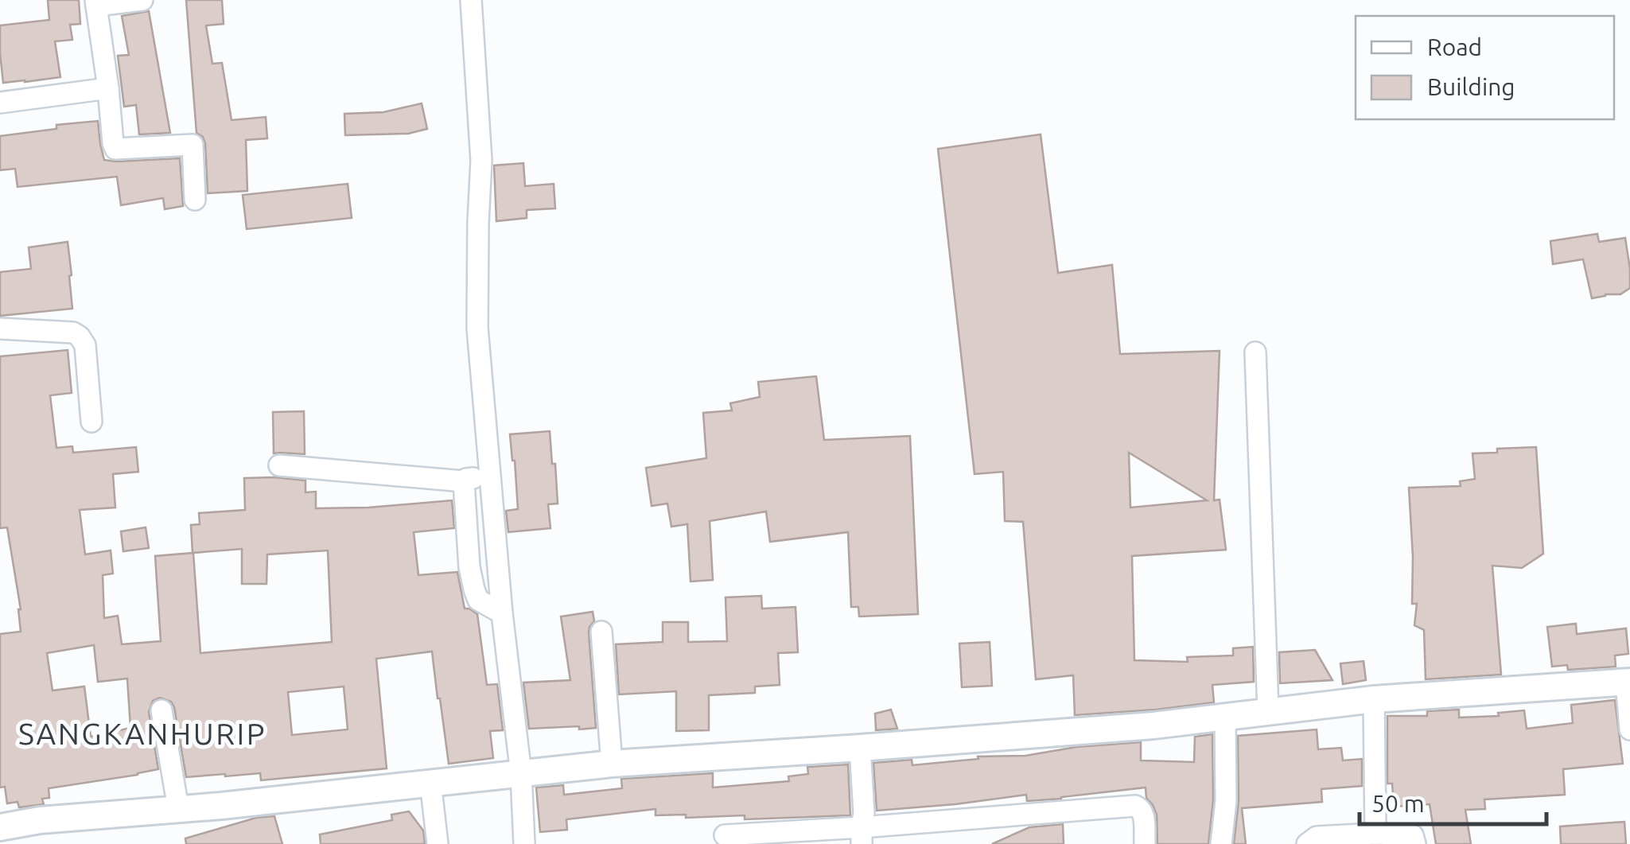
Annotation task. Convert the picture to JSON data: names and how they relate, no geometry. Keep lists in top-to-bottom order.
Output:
{
  "districts": ["SANGKANHURIP"],
  "legend": ["Road", "Building"],
  "scale_bar": "50 m"
}
